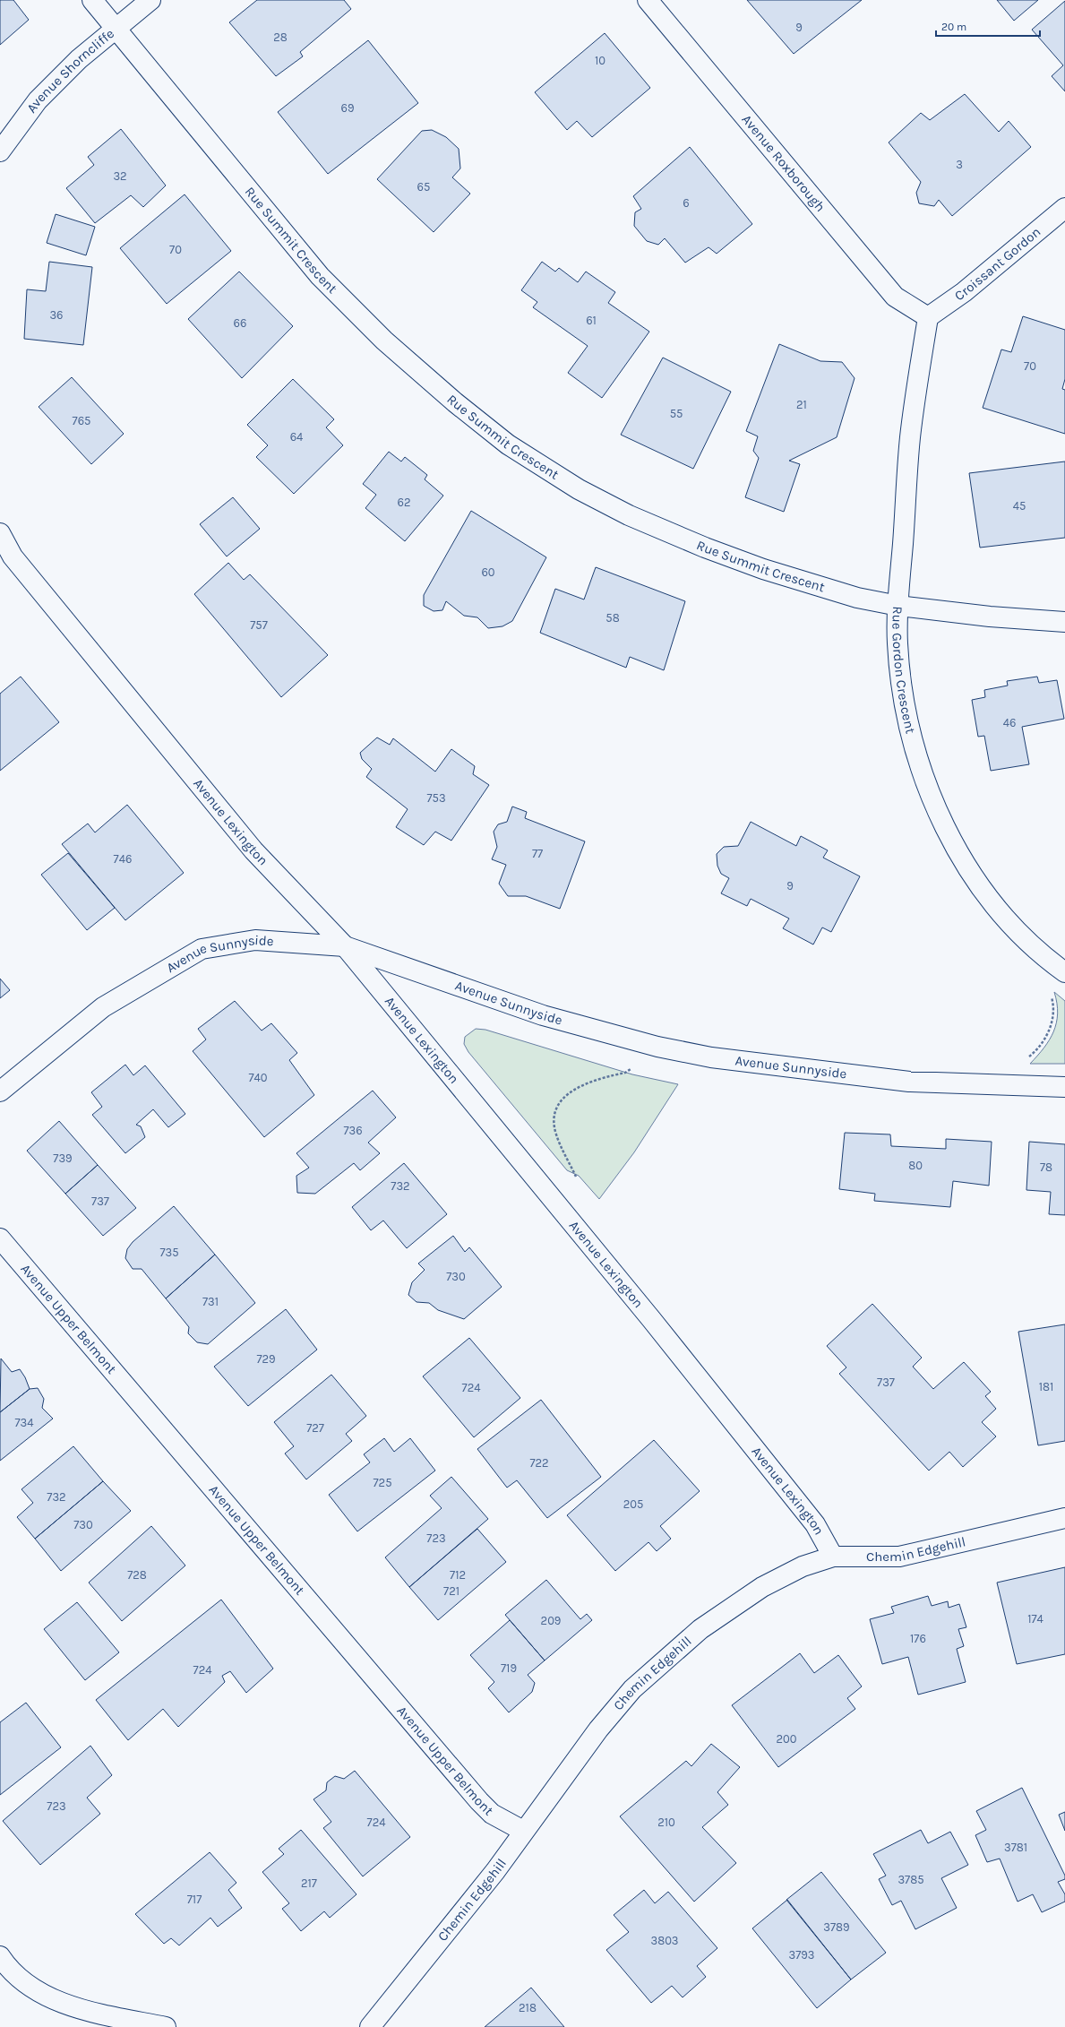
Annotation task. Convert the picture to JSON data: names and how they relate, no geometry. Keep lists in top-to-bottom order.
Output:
{
  "streets": {
    "street": [
      "Avenue Shorncliffe",
      "Avenue Roxborough",
      "Rue Summit Crescent",
      "Croissant Gordon",
      "Rue Gordon Crescent",
      "Avenue Lexington",
      "Avenue Sunnyside",
      "Avenue Upper Belmont",
      "Chemin Edgehill"
    ]
  },
  "crossings": [
    ["Avenue Shorncliffe", "Rue Summit Crescent"],
    ["Avenue Roxborough", "Croissant Gordon"],
    ["Avenue Roxborough", "Rue Gordon Crescent"],
    ["Rue Summit Crescent", "Rue Gordon Crescent"],
    ["Croissant Gordon", "Rue Gordon Crescent"],
    ["Avenue Lexington", "Avenue Sunnyside"],
    ["Avenue Lexington", "Chemin Edgehill"],
    ["Avenue Upper Belmont", "Chemin Edgehill"]
  ],
  "house_numbers": [
    "9",
    "28",
    "10",
    "69",
    "3",
    "32",
    "65",
    "6",
    "70",
    "36",
    "61",
    "66",
    "70",
    "21",
    "55",
    "765",
    "64",
    "62",
    "45",
    "60",
    "58",
    "757",
    "46",
    "753",
    "77",
    "746",
    "9",
    "740",
    "736",
    "739",
    "80",
    "78",
    "732",
    "737",
    "735",
    "730",
    "731",
    "729",
    "737",
    "181",
    "724",
    "734",
    "727",
    "722",
    "725",
    "732",
    "205",
    "730",
    "723",
    "728",
    "712",
    "721",
    "174",
    "209",
    "176",
    "719",
    "724",
    "200",
    "723",
    "724",
    "210",
    "3781",
    "3785",
    "217",
    "717",
    "3789",
    "3803",
    "3793",
    "218"
  ],
  "scale_bar": "20 m"
}
